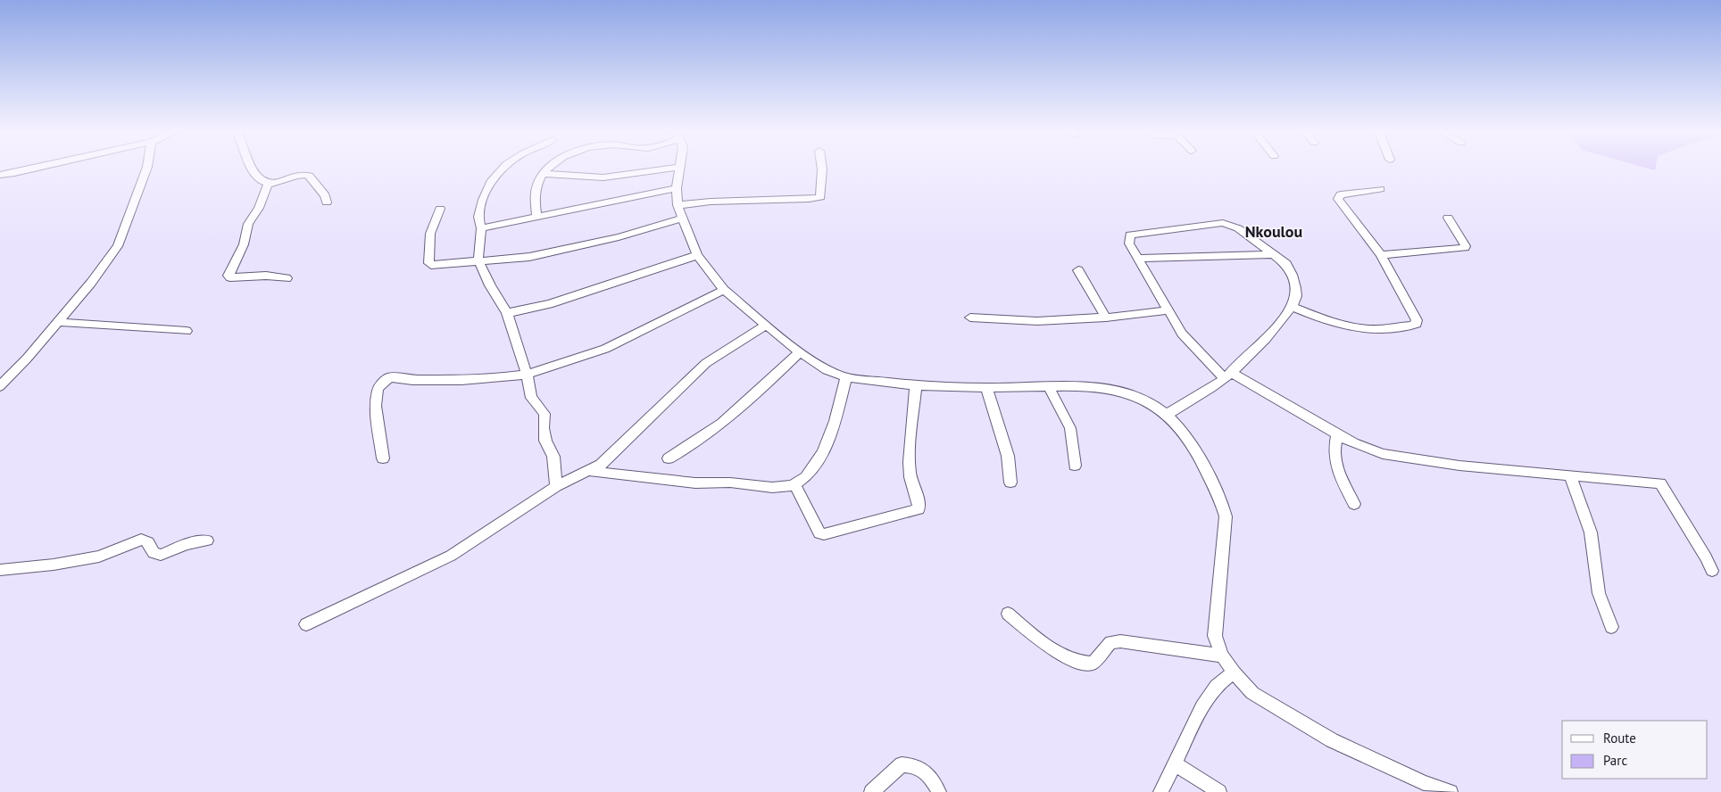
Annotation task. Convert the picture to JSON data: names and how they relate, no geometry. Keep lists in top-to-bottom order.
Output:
{
  "districts": ["Nkoulou"],
  "legend": ["Route", "Parc"]
}
